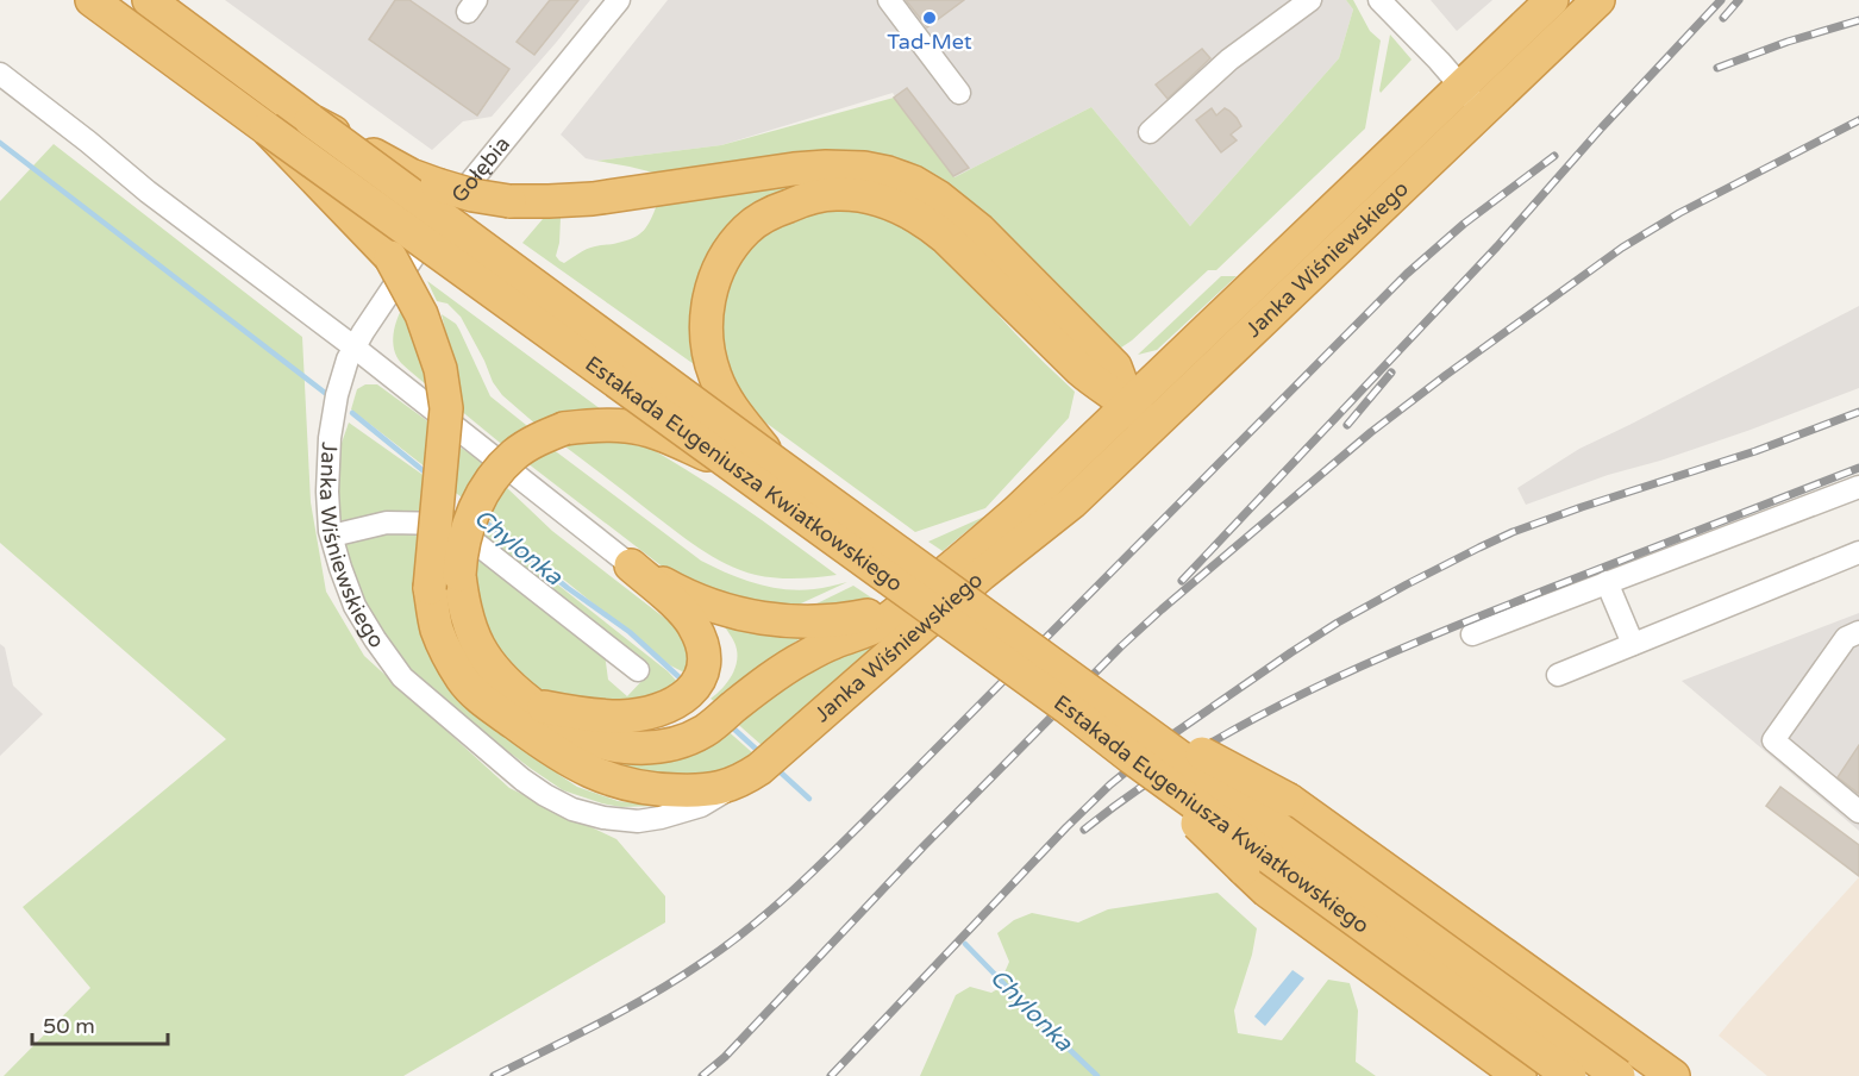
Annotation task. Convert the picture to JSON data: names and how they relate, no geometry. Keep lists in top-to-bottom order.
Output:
{
  "streets": {
    "highway": ["Janka Wiśniewskiego", "Estakada Eugeniusza Kwiatkowskiego"],
    "street": ["Gołębia"]
  },
  "crossings": [
    ["Gołębia", "Janka Wiśniewskiego"],
    ["Janka Wiśniewskiego", "Estakada Eugeniusza Kwiatkowskiego"]
  ],
  "water": ["Chylonka"],
  "places": ["Tad-Met"],
  "scale_bar": "50 m"
}
